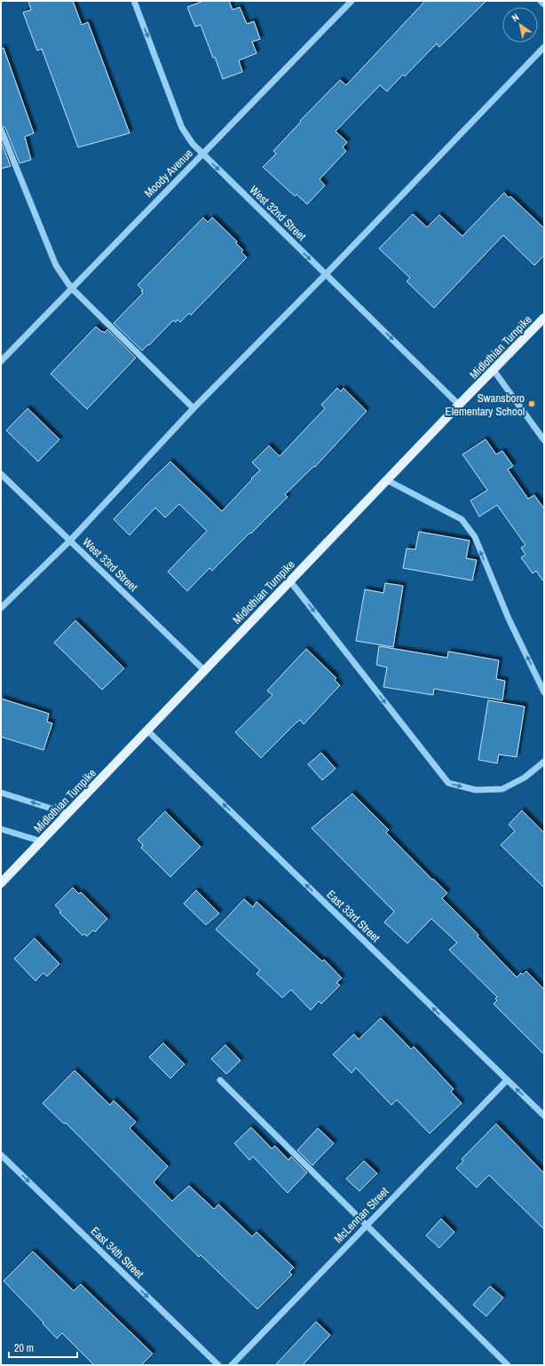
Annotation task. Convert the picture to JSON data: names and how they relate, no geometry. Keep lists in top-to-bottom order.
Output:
{
  "streets": {
    "main road": ["Midlothian Turnpike"],
    "street": [
      "Moody Avenue",
      "West 32nd Street",
      "West 33rd Street",
      "East 33rd Street",
      "McLennan Street",
      "East 34th Street"
    ]
  },
  "crossings": [
    ["Moody Avenue", "West 32nd Street"],
    ["West 32nd Street", "Midlothian Turnpike"],
    ["Midlothian Turnpike", "West 33rd Street"],
    ["Midlothian Turnpike", "East 33rd Street"],
    ["East 33rd Street", "McLennan Street"]
  ],
  "one_way": ["West 32nd Street", "East 33rd Street", "East 34th Street"],
  "places": ["Swansboro Elementary School"],
  "scale_bar": "20 m",
  "north": "top left"
}
